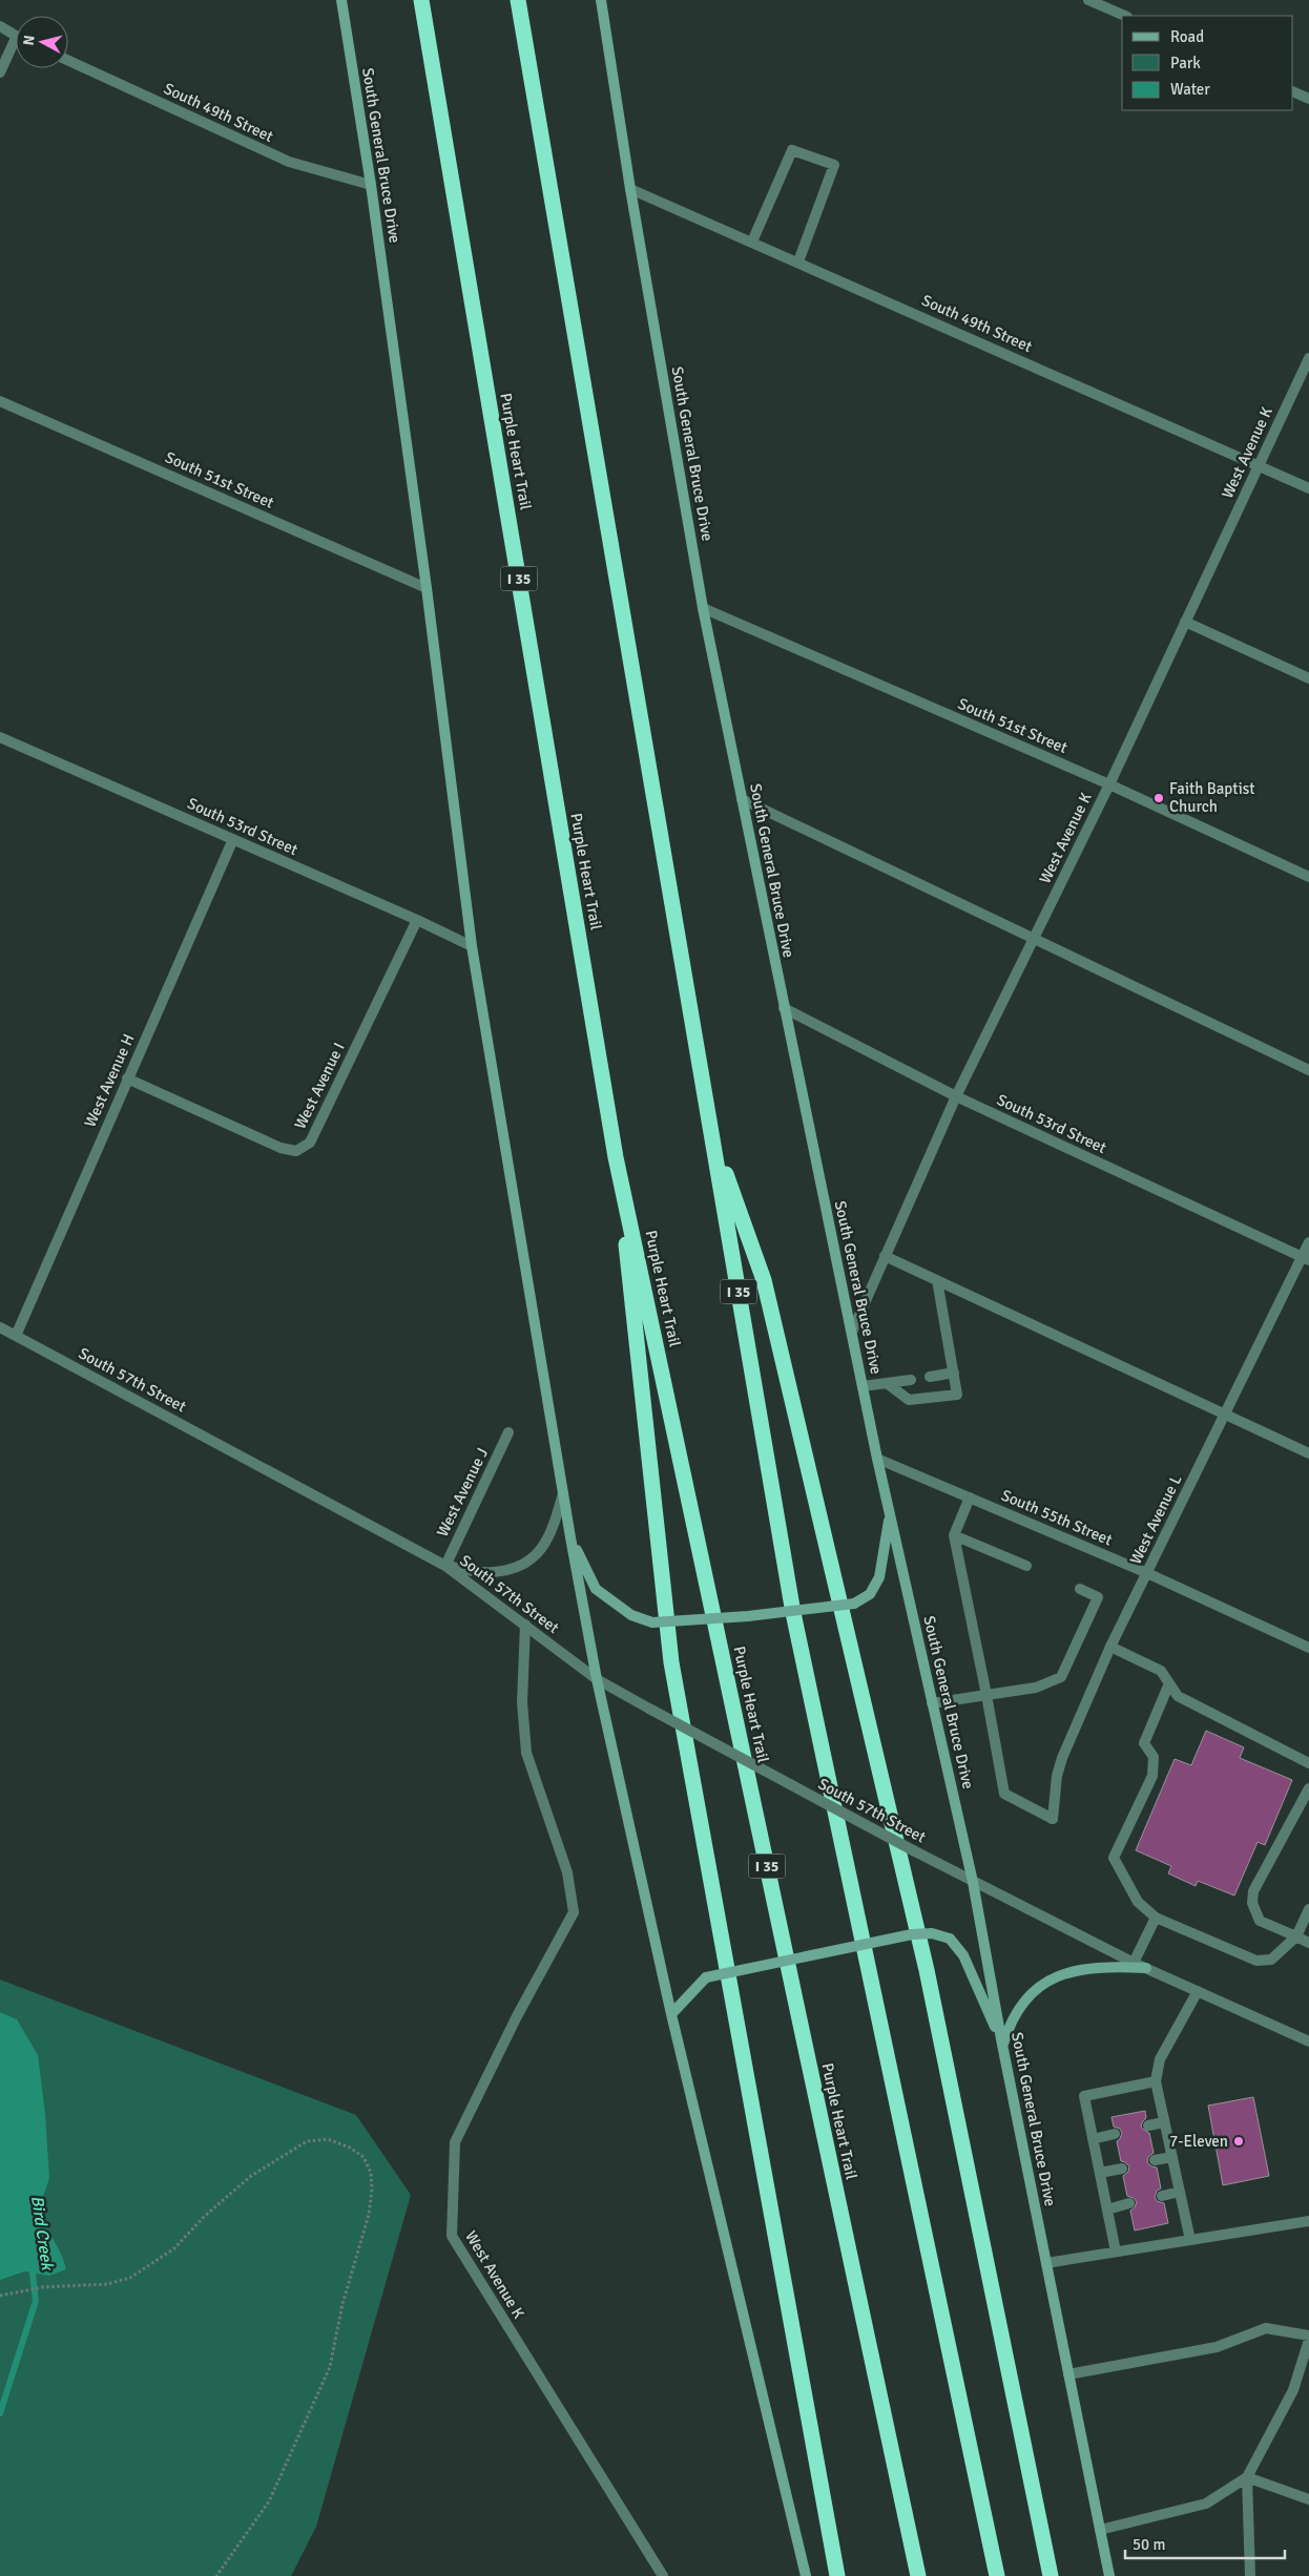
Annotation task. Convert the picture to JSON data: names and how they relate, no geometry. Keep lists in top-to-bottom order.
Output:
{
  "streets": {
    "highway": ["Purple Heart Trail", "I 35"],
    "main road": ["South General Bruce Drive"],
    "street": [
      "South 49th Street",
      "West Avenue K",
      "South 51st Street",
      "South 53rd Street",
      "West Avenue H",
      "West Avenue I",
      "South 57th Street",
      "West Avenue J",
      "South 55th Street",
      "West Avenue L"
    ]
  },
  "crossings": [
    ["South 49th Street", "South General Bruce Drive"],
    ["South 49th Street", "West Avenue K"],
    ["South General Bruce Drive", "West Avenue K"],
    ["South General Bruce Drive", "South 51st Street"],
    ["South General Bruce Drive", "South 53rd Street"],
    ["South General Bruce Drive", "South 57th Street"],
    ["South General Bruce Drive", "South 55th Street"],
    ["West Avenue K", "South 51st Street"],
    ["West Avenue K", "South 53rd Street"],
    ["West Avenue K", "South 57th Street"],
    ["South 53rd Street", "West Avenue H"],
    ["South 53rd Street", "West Avenue I"],
    ["South 53rd Street", "West Avenue L"],
    ["West Avenue H", "West Avenue I"],
    ["West Avenue H", "South 57th Street"],
    ["South 57th Street", "West Avenue J"],
    ["South 55th Street", "West Avenue L"]
  ],
  "water": ["Bird Creek"],
  "places": ["Faith Baptist Church", "7-Eleven"],
  "legend": ["Road", "Park", "Water"],
  "scale_bar": "50 m",
  "north": "left"
}
